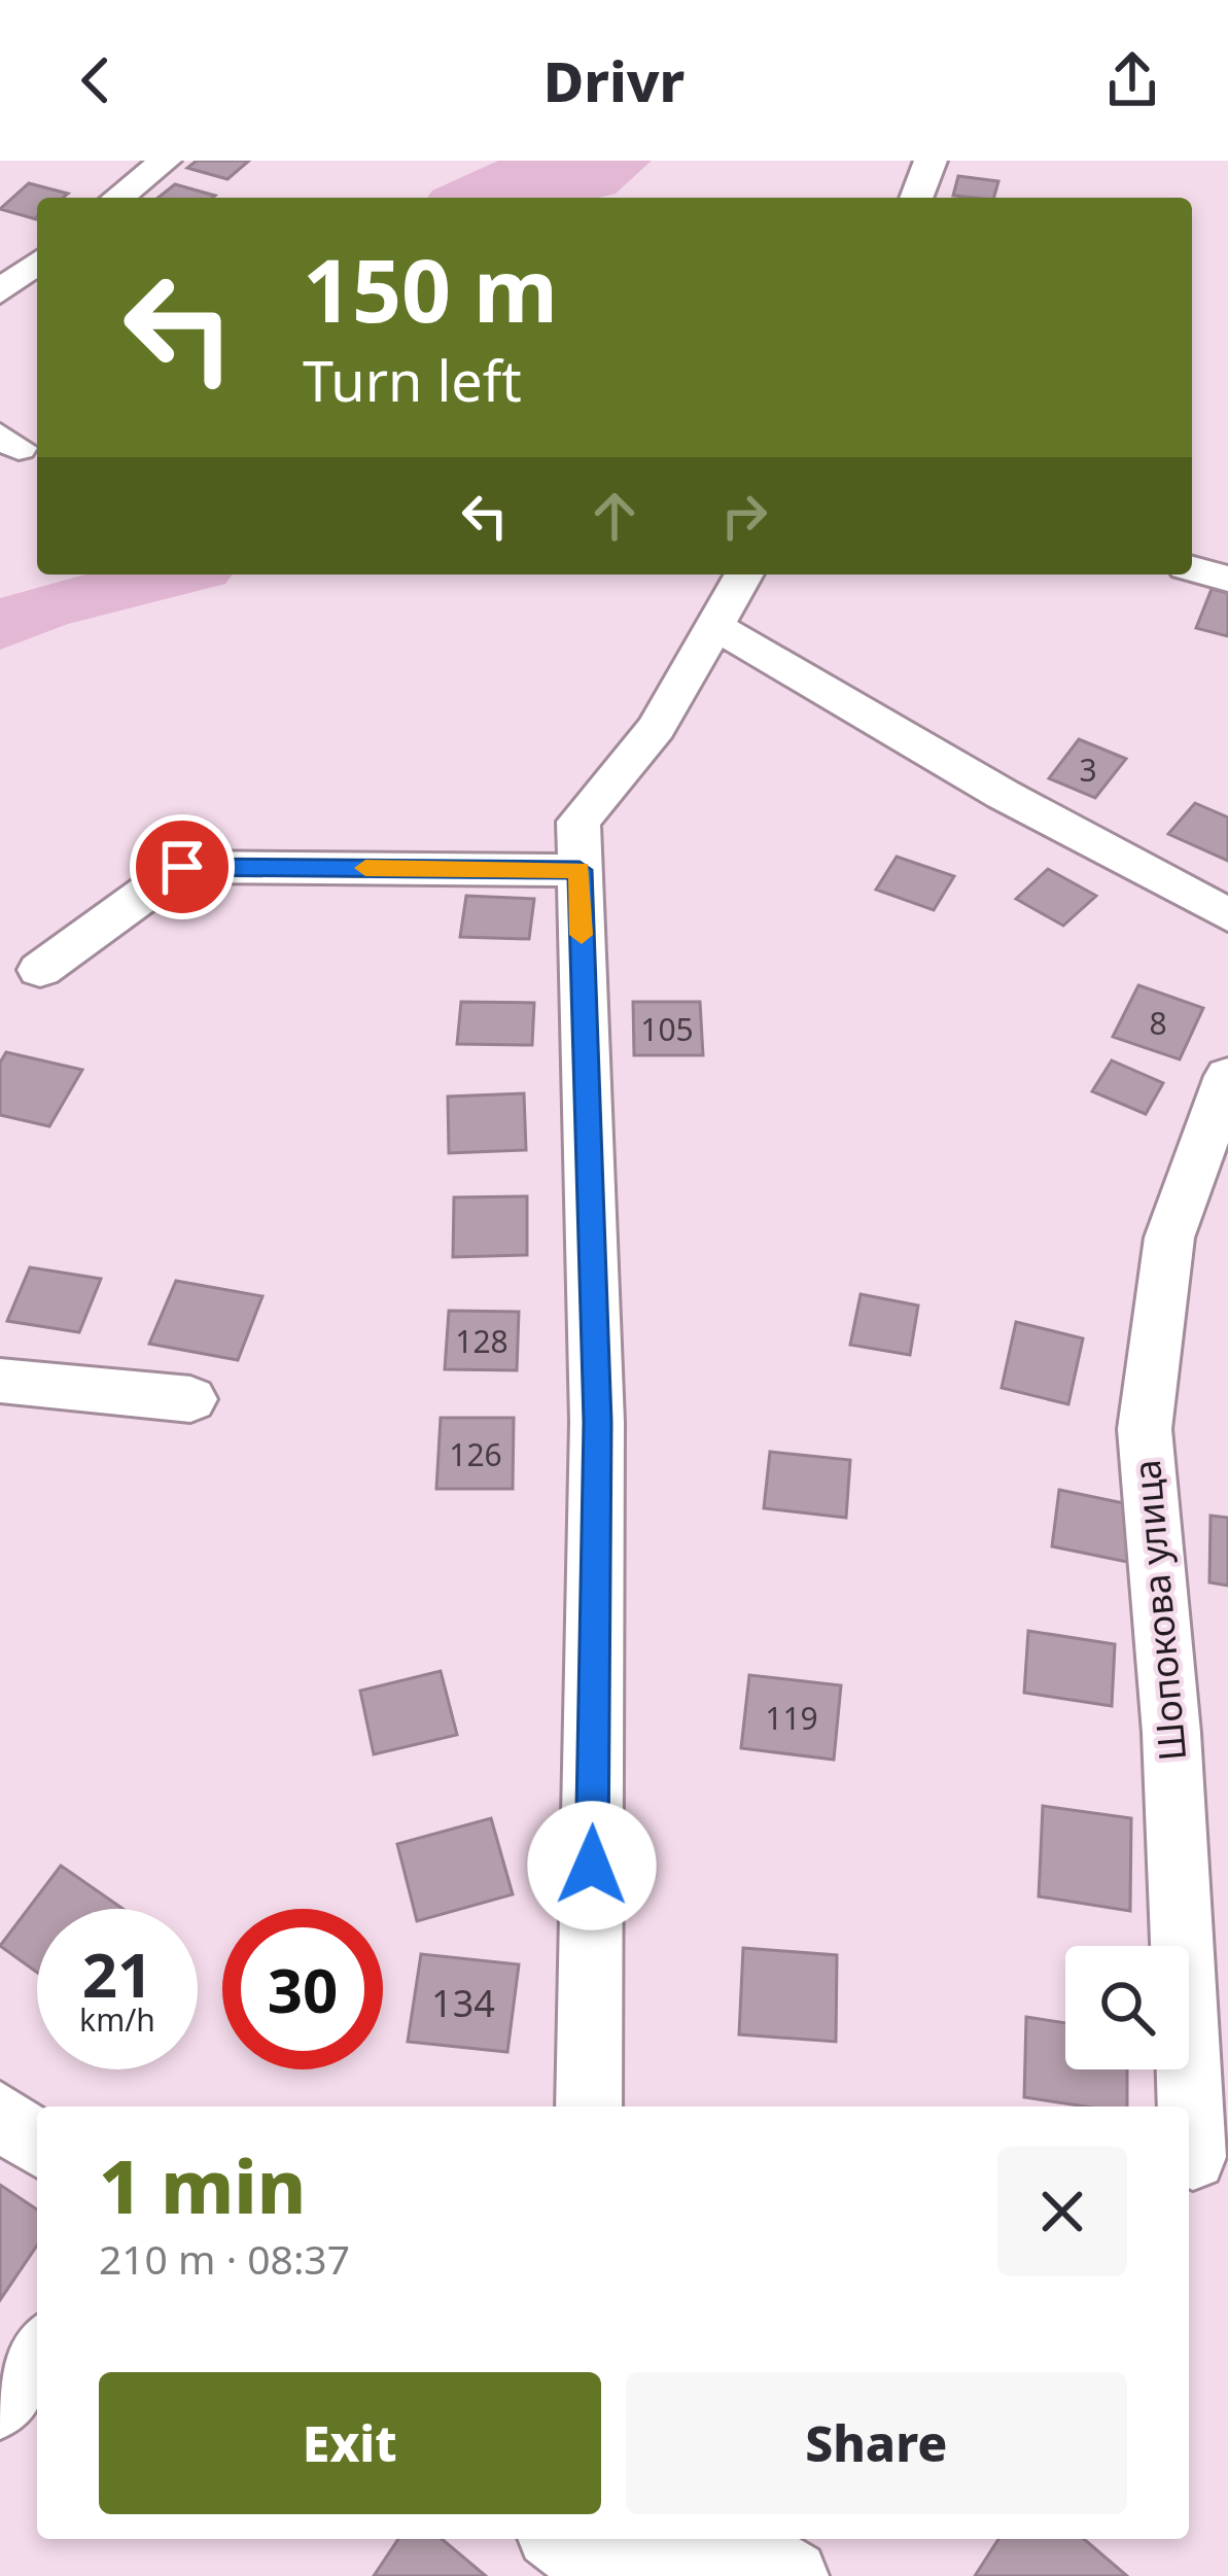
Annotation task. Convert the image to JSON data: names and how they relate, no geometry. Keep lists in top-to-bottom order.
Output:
{
  "streets": {
    "street": ["Шопокова улица"]
  },
  "house_numbers": [
    "3",
    "8",
    "105",
    "128",
    "126",
    "119",
    "134"
  ],
  "page": {
    "header": "Drivr",
    "turn": ["150 m", "Turn left"],
    "speed": "21 km/h",
    "limit": "30",
    "heading": ["1 min", "210 m · 08:37"],
    "buttons": ["Exit", "Share"]
  }
}
